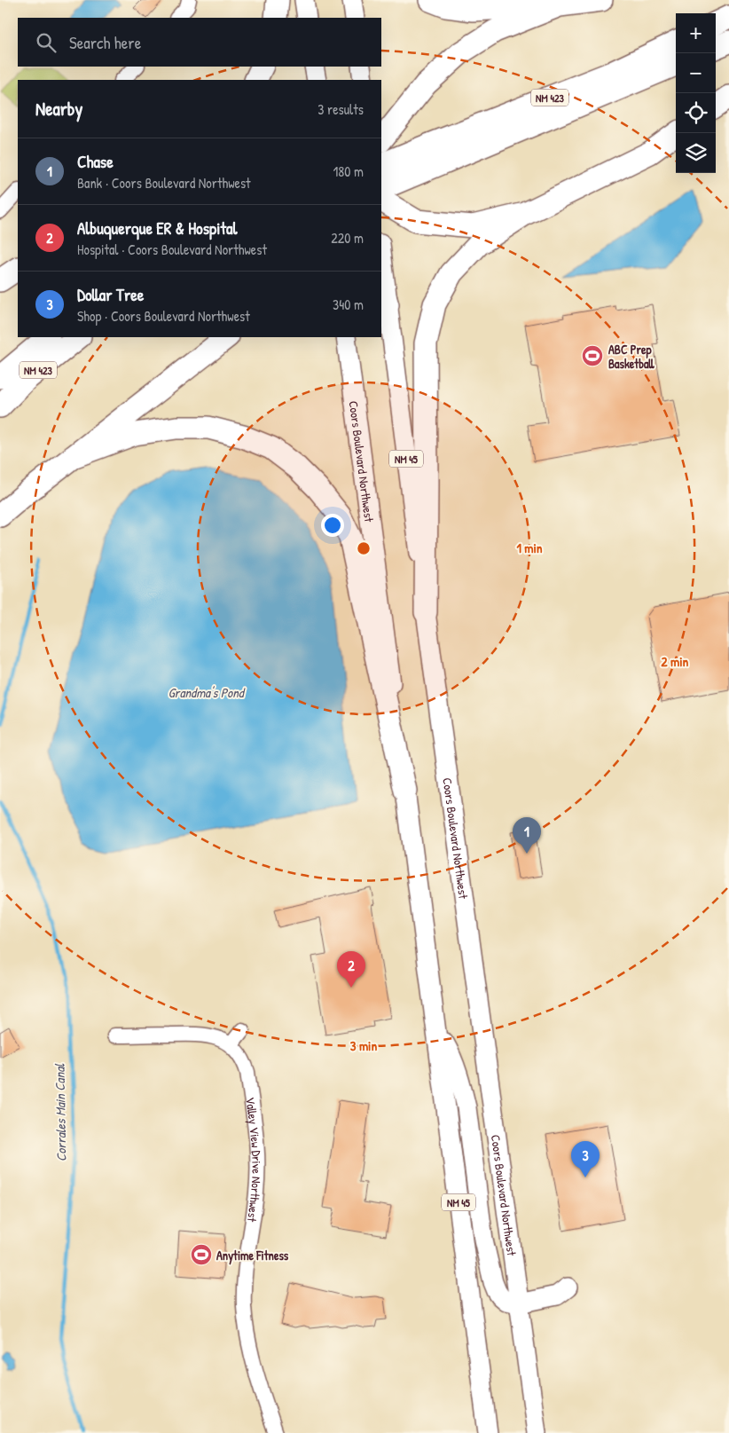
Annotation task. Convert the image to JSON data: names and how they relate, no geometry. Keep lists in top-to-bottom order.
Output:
{
  "streets": {
    "highway": ["NM 423"],
    "main road": ["NM 45", "Coors Boulevard Northwest"],
    "street": ["Valley View Drive Northwest"]
  },
  "water": ["Grandma's Pond", "Corrales Main Canal"],
  "places": {
    "sports": ["ABC Prep Basketball", "Anytime Fitness"]
  },
  "page": {
    "map_buttons": ["+", "−"],
    "search": "Search here",
    "heading": ["Nearby", "3 results"],
    "list": [
      {
        "mark": "1",
        "name": "Chase",
        "note": "Bank · Coors Boulevard Northwest",
        "value": "180 m"
      },
      {
        "mark": "2",
        "name": "Albuquerque ER & Hospital",
        "note": "Hospital · Coors Boulevard Northwest",
        "value": "220 m"
      },
      {
        "mark": "3",
        "name": "Dollar Tree",
        "note": "Shop · Coors Boulevard Northwest",
        "value": "340 m"
      }
    ],
    "pins": ["1", "2", "3"]
  },
  "rings": ["1 min", "2 min", "3 min"]
}
